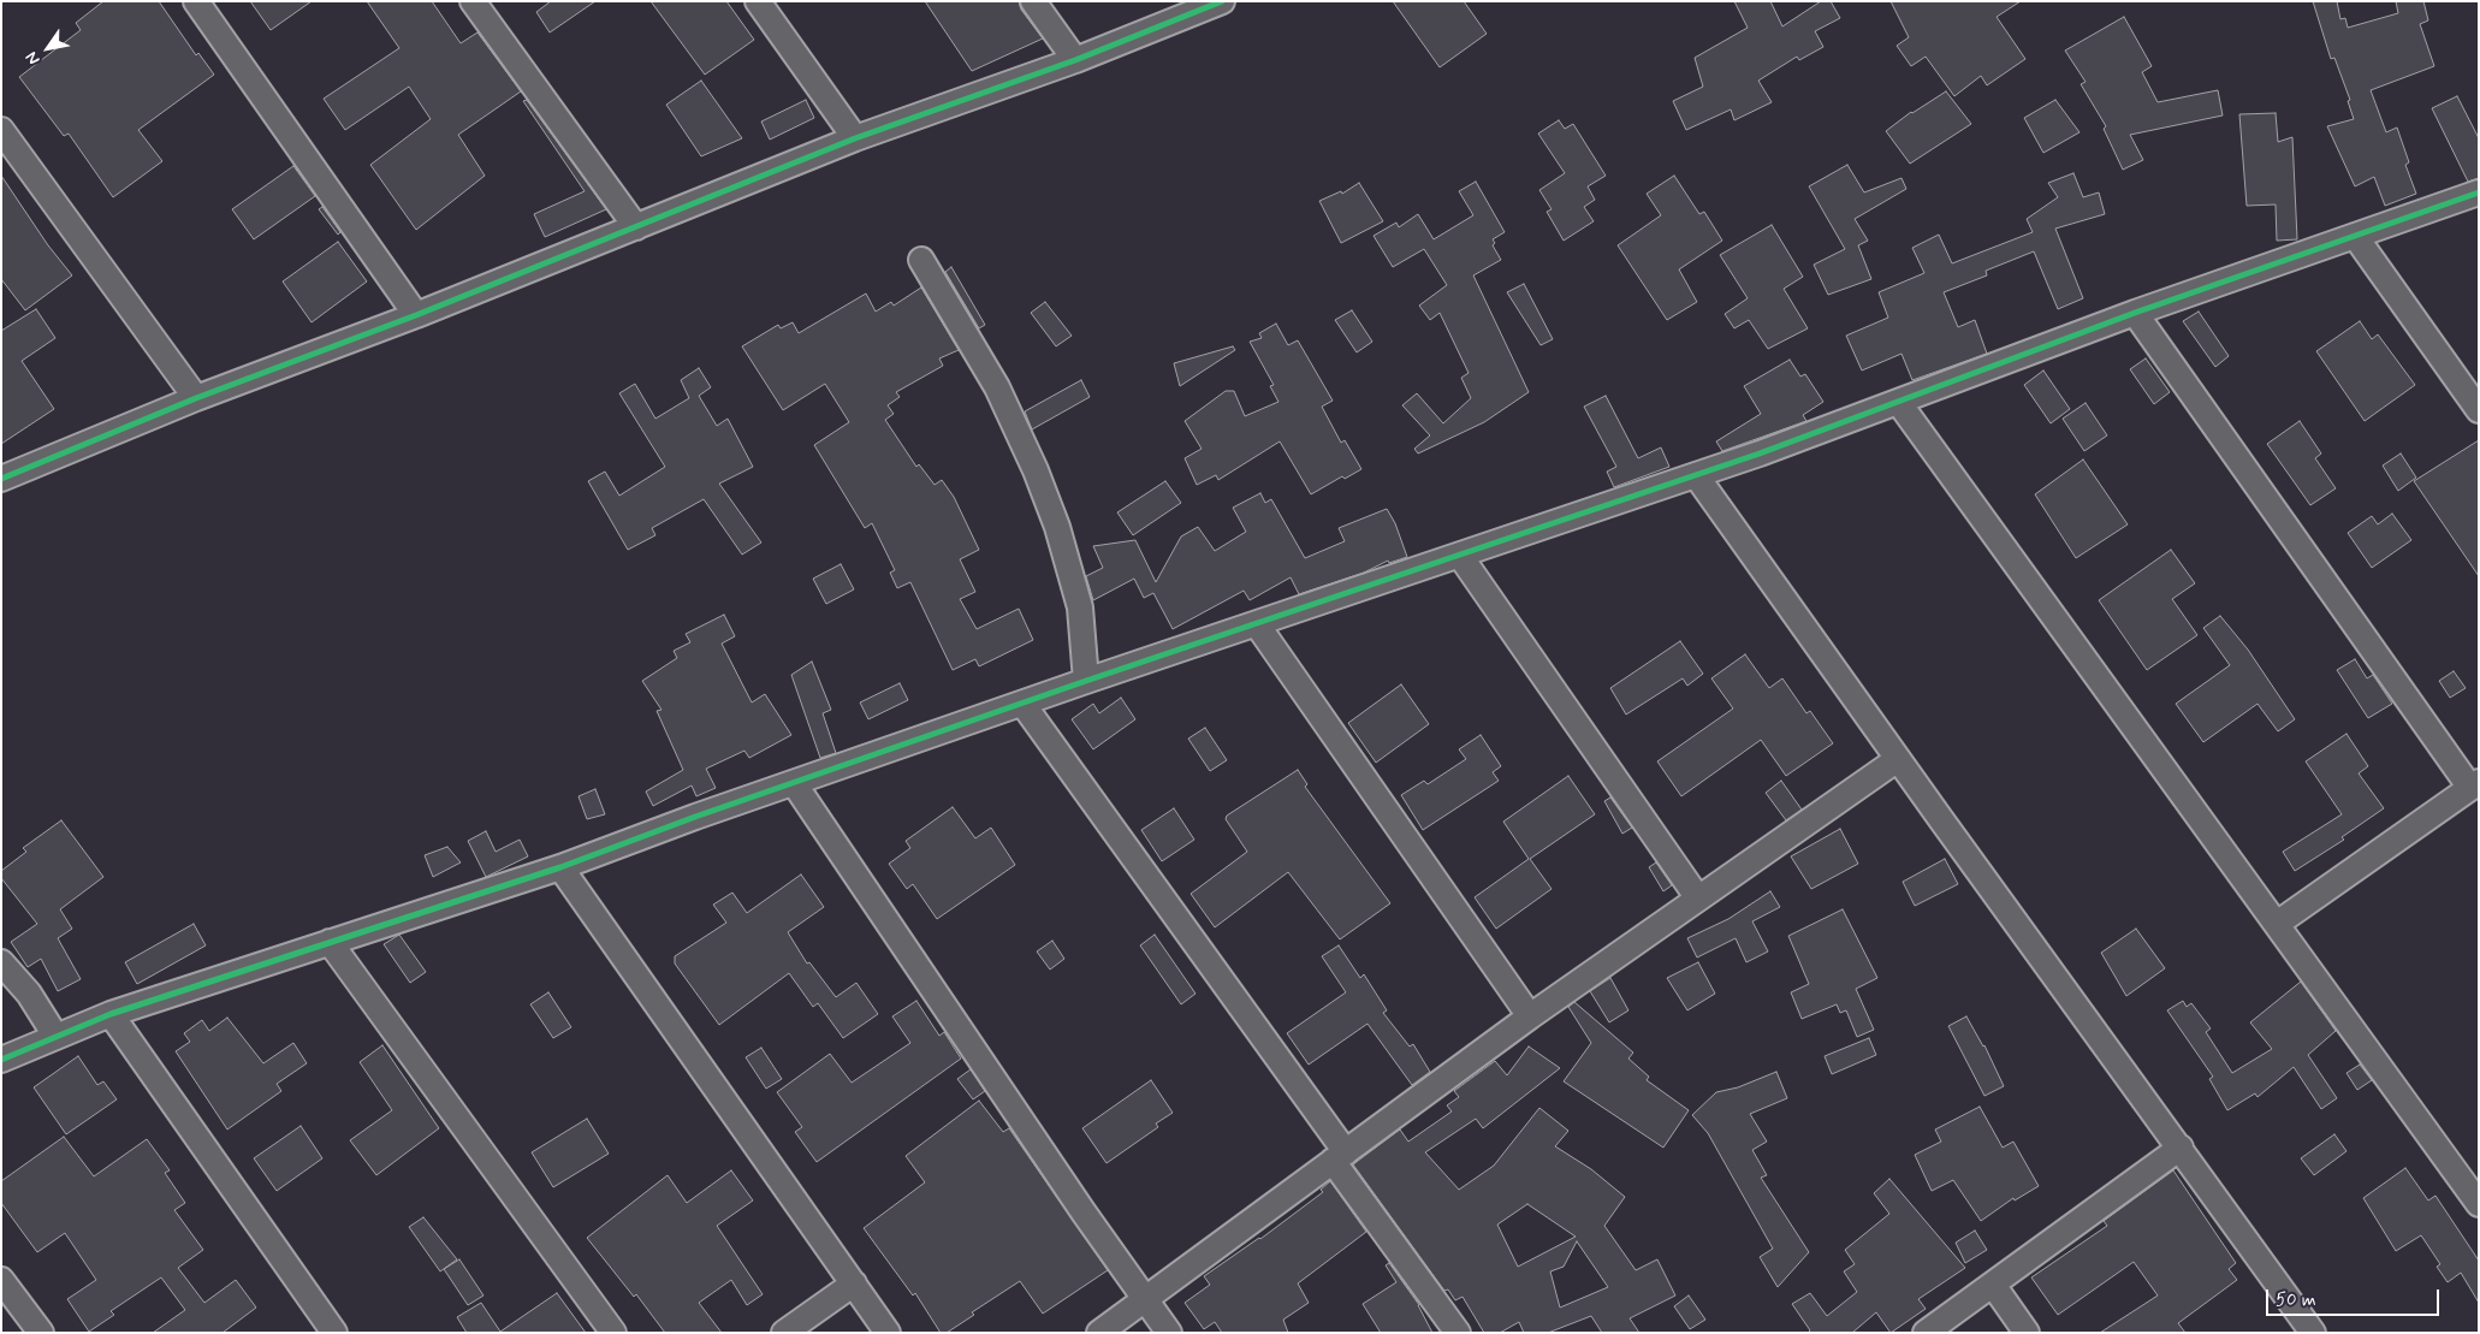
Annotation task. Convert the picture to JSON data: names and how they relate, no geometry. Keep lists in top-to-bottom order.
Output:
{
  "scale_bar": "50 m",
  "north": "bottom left"
}
